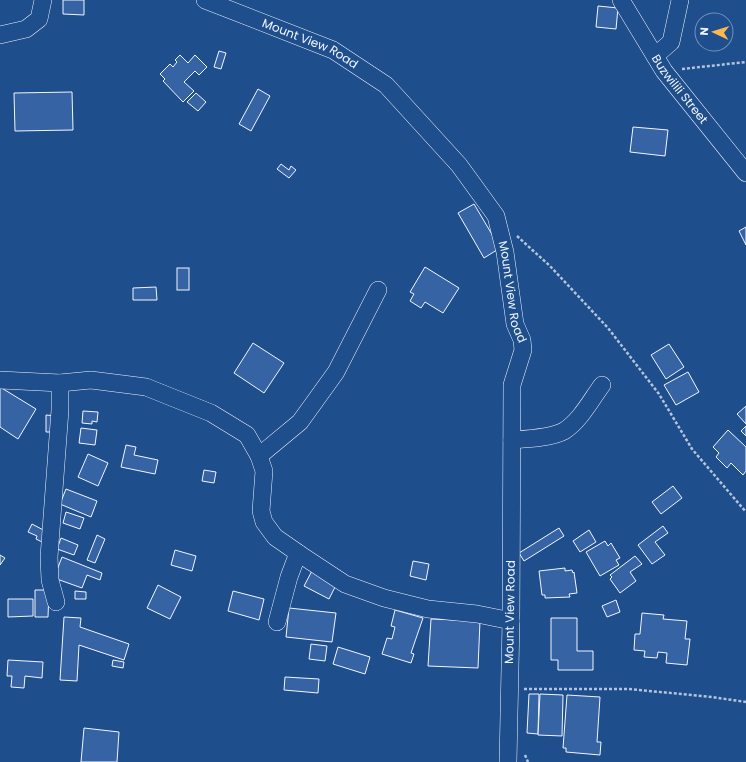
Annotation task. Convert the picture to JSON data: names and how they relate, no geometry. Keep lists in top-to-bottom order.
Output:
{
  "streets": {
    "street": ["Mount View Road", "Buzwilili Street"]
  },
  "north": "left"
}
